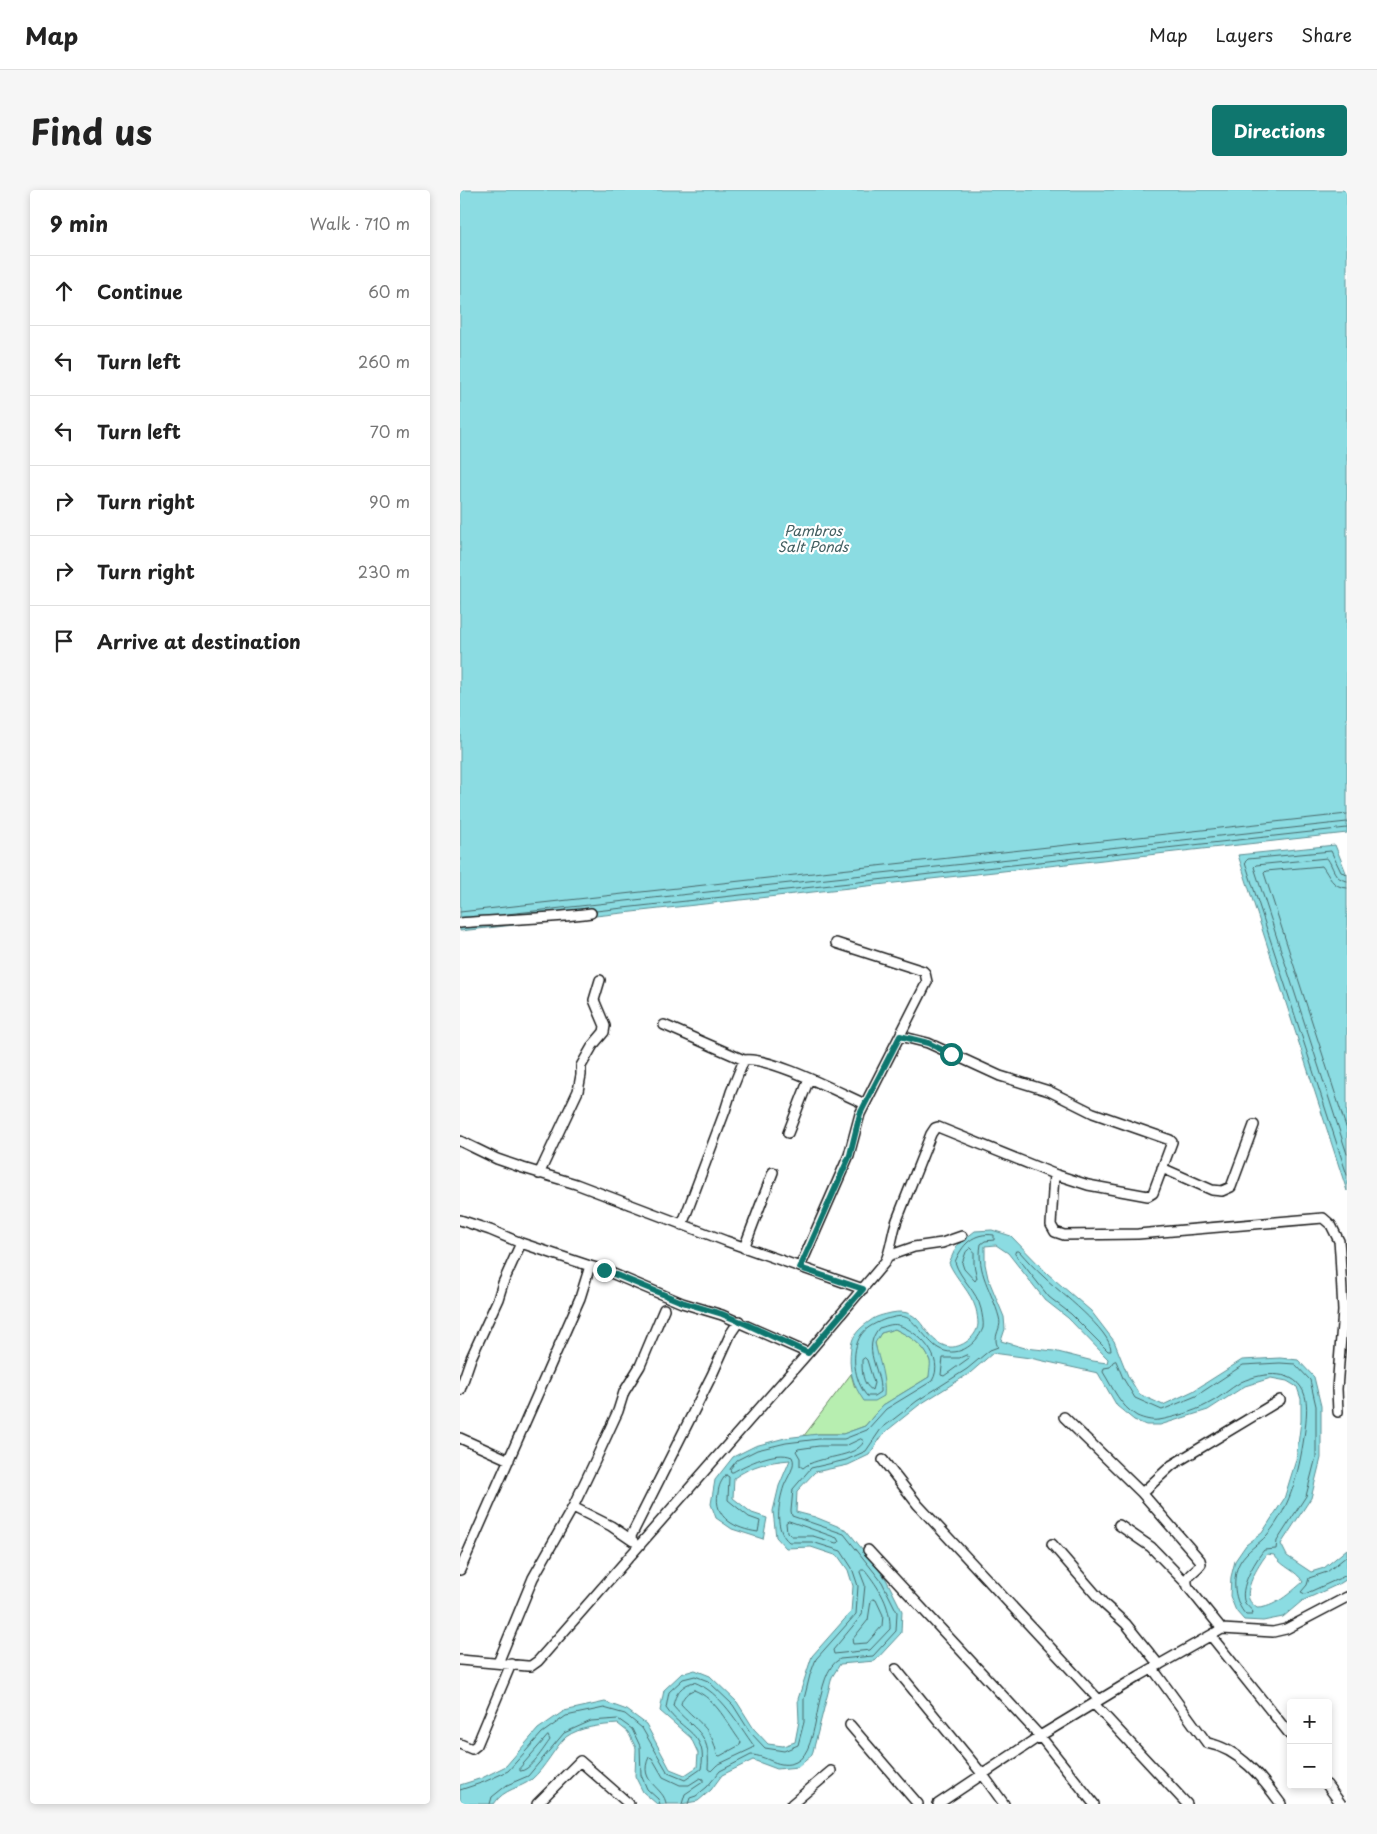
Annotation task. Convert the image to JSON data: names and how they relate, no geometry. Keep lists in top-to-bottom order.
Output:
{
  "water": ["Pambros Salt Ponds"],
  "page": {
    "header": "Map",
    "nav": ["Map", "Layers", "Share"],
    "title": "Find us",
    "buttons": "Directions",
    "heading": ["9 min", "Walk · 710 m"],
    "list": [
      ["Continue", "60 m"],
      ["Turn left", "260 m"],
      ["Turn left", "70 m"],
      ["Turn right", "90 m"],
      ["Turn right", "230 m"],
      "Arrive at destination"
    ],
    "map_buttons": ["+", "−"]
  }
}
